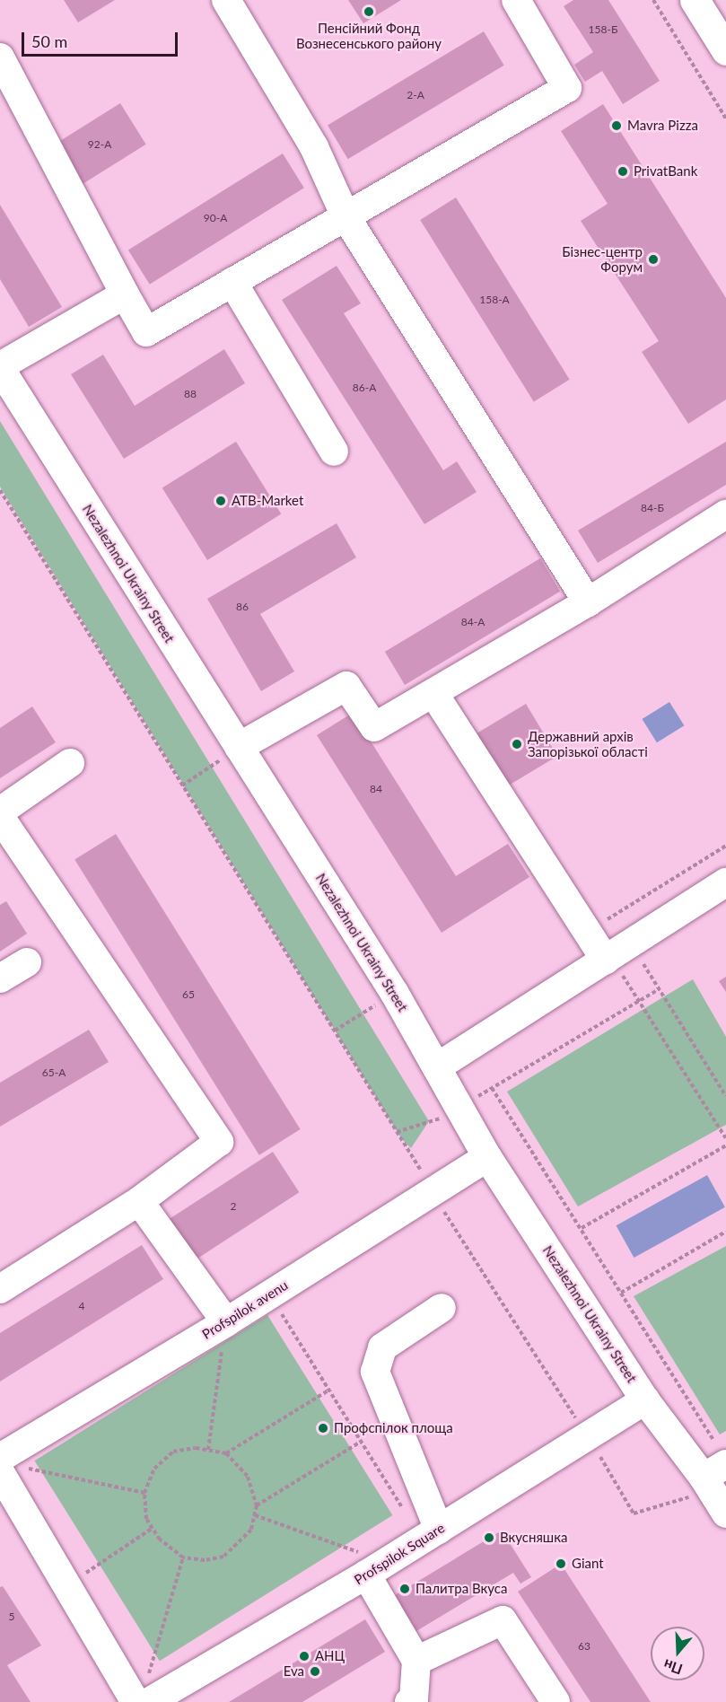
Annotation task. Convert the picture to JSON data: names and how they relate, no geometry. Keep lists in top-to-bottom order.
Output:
{
  "streets": {
    "street": ["Nezalezhnoi Ukrainy Street", "Profspilok avenu", "Profspilok Square"]
  },
  "crossings": [
    ["Nezalezhnoi Ukrainy Street", "Profspilok avenu"],
    ["Nezalezhnoi Ukrainy Street", "Profspilok Square"]
  ],
  "places": [
    "Пенсійний Фонд Вознесенського району",
    "Mavra Pizza",
    "PrivatBank",
    "Бізнес-центр Форум",
    "ATB-Market",
    "Державний архів Запорізької області",
    "Профспілок площа",
    "Вкусняшка",
    "Giant",
    "Палитра Вкуса",
    "АНЦ",
    "Eva"
  ],
  "house_numbers": [
    "158-Б",
    "2-А",
    "92-А",
    "90-А",
    "158-А",
    "86-А",
    "88",
    "84-Б",
    "86",
    "84-А",
    "84",
    "65",
    "65-А",
    "2",
    "4",
    "5",
    "63"
  ],
  "scale_bar": "50 m",
  "north": "bottom"
}
